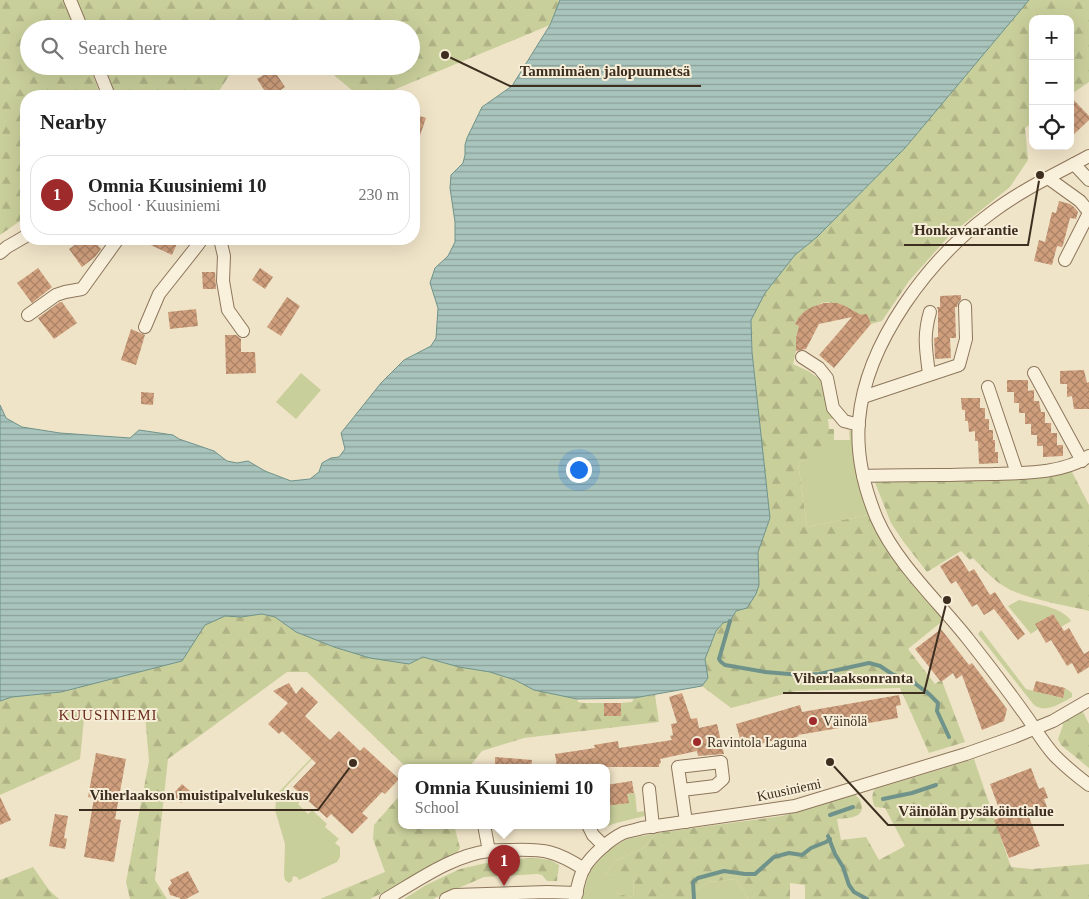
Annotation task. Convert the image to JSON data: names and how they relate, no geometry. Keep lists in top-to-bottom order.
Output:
{
  "streets": {
    "street": ["Kuusiniemi"]
  },
  "districts": ["KUUSINIEMI"],
  "places": [
    "Tammimäen jalopuumetsä",
    "Honkavaarantie",
    "Viherlaaksonranta",
    "Väinölä",
    "Ravintola Laguna",
    "Väinölän pysäköintialue",
    "Viherlaakson muistipalvelukeskus"
  ],
  "page": {
    "map_buttons": ["+", "−"],
    "search": "Search here",
    "heading": "Nearby",
    "list": [
      {
        "mark": "1",
        "name": "Omnia Kuusiniemi 10",
        "note": "School · Kuusiniemi",
        "value": "230 m"
      }
    ],
    "popup": ["Omnia Kuusiniemi 10", "School"],
    "pins": "1"
  }
}
